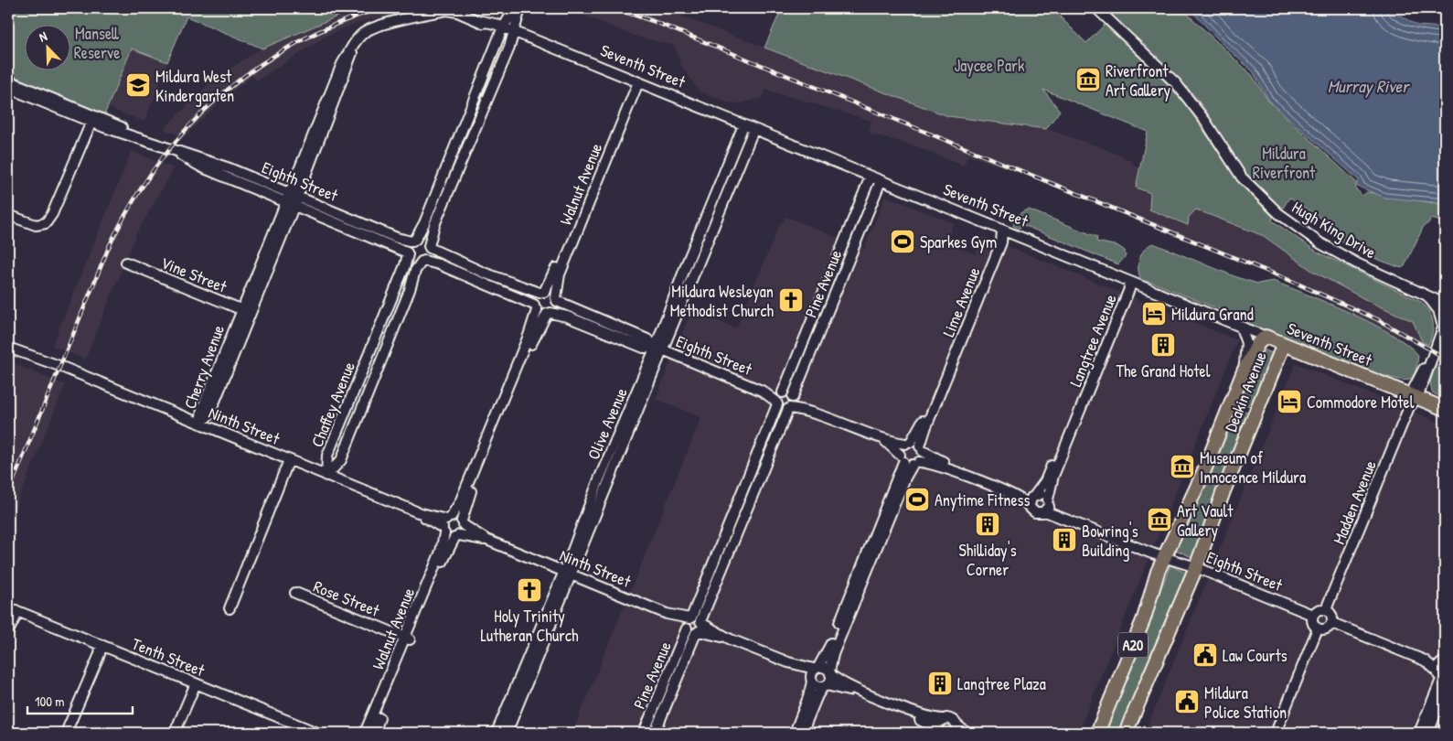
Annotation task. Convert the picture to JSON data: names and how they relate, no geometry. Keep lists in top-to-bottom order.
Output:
{
  "streets": {
    "highway": ["Seventh Street", "Deakin Avenue", "A20"],
    "street": [
      "Eighth Street",
      "Walnut Avenue",
      "Hugh King Drive",
      "Vine Street",
      "Pine Avenue",
      "Lime Avenue",
      "Langtree Avenue",
      "Cherry Avenue",
      "Chaffey Avenue",
      "Olive Avenue",
      "Ninth Street",
      "Madden Avenue",
      "Rose Street",
      "Tenth Street"
    ]
  },
  "crossings": [
    ["Seventh Street", "Walnut Avenue"],
    ["Seventh Street", "Pine Avenue"],
    ["Seventh Street", "Lime Avenue"],
    ["Seventh Street", "Langtree Avenue"],
    ["Seventh Street", "Deakin Avenue"],
    ["Seventh Street", "Olive Avenue"],
    ["Seventh Street", "Madden Avenue"],
    ["Eighth Street", "Walnut Avenue"],
    ["Eighth Street", "Pine Avenue"],
    ["Eighth Street", "Langtree Avenue"],
    ["Eighth Street", "Cherry Avenue"],
    ["Eighth Street", "Deakin Avenue"],
    ["Eighth Street", "Chaffey Avenue"],
    ["Eighth Street", "Olive Avenue"],
    ["Eighth Street", "Madden Avenue"],
    ["Walnut Avenue", "Ninth Street"],
    ["Walnut Avenue", "Rose Street"],
    ["Vine Street", "Cherry Avenue"],
    ["Pine Avenue", "Ninth Street"],
    ["Cherry Avenue", "Ninth Street"],
    ["Chaffey Avenue", "Ninth Street"],
    ["Olive Avenue", "Ninth Street"]
  ],
  "water": ["Murray River"],
  "parks": ["Mansell Reserve", "Jaycee Park", "Mildura Riverfront"],
  "places": {
    "museum": ["Riverfront Art Gallery", "Museum of Innocence Mildura", "Art Vault Gallery"],
    "school or university": ["Mildura West Kindergarten"],
    "sports": ["Sparkes Gym", "Anytime Fitness"],
    "church": ["Mildura Wesleyan Methodist Church", "Holy Trinity Lutheran Church"],
    "hotel": ["Mildura Grand", "Commodore Motel"],
    "building": [
      "The Grand Hotel",
      "Shilliday's Corner",
      "Bowring's Building",
      "Langtree Plaza"
    ],
    "public building": ["Law Courts", "Mildura Police Station"]
  },
  "scale_bar": "100 m",
  "north": "top left"
}
